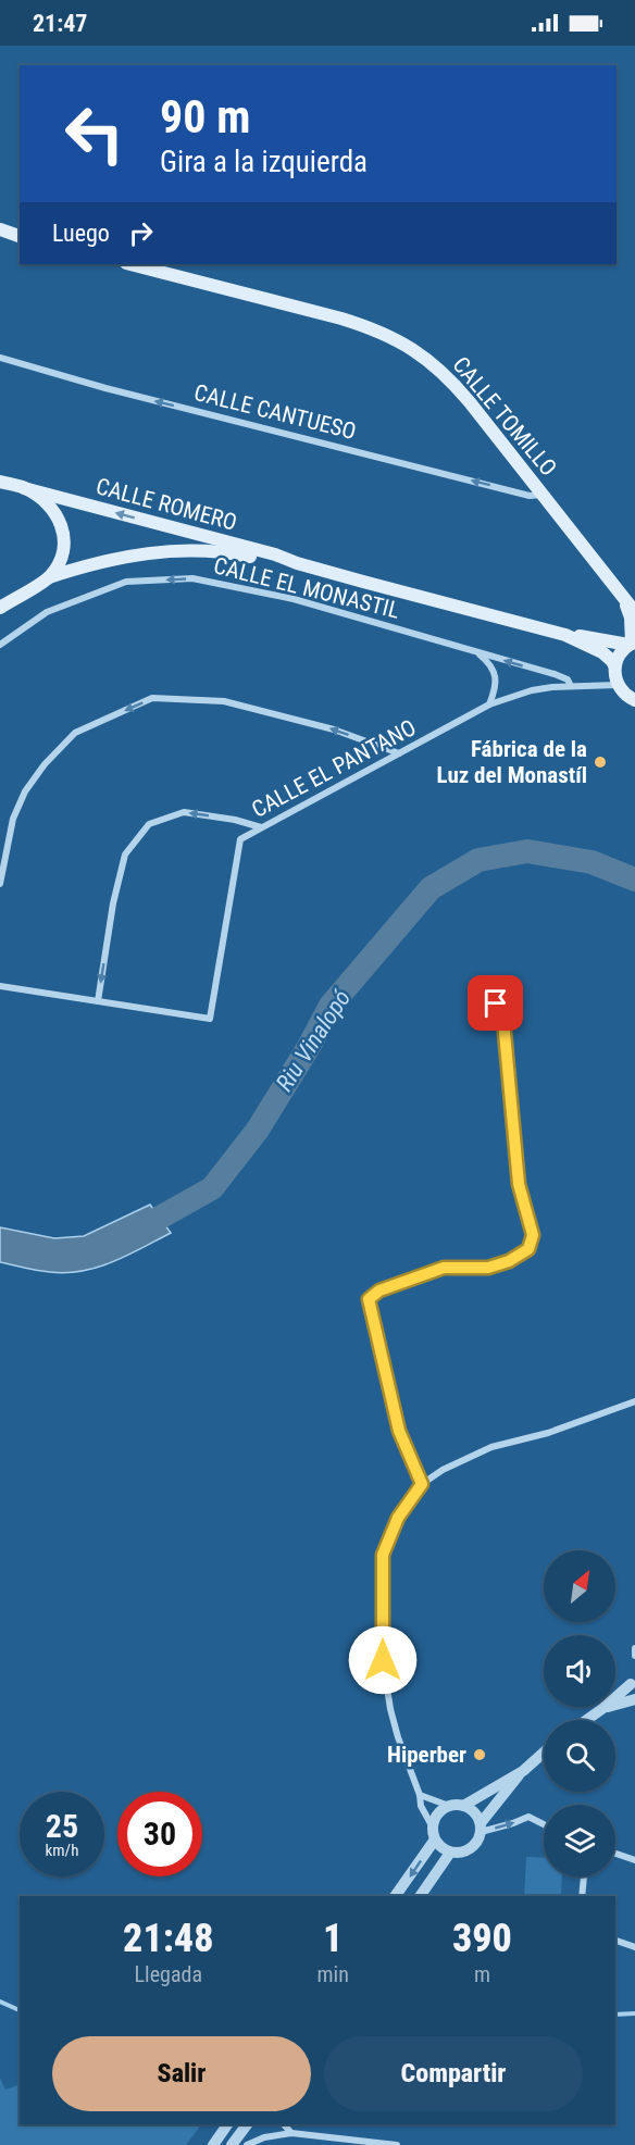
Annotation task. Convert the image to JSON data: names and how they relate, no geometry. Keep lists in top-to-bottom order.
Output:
{
  "streets": {
    "main road": ["CALLE TOMILLO", "CALLE ROMERO"],
    "street": ["CALLE CANTUESO", "CALLE EL MONASTIL", "CALLE EL PANTANO"]
  },
  "crossings": [
    ["CALLE CANTUESO", "CALLE TOMILLO"],
    ["CALLE TOMILLO", "CALLE ROMERO"],
    ["CALLE EL MONASTIL", "CALLE EL PANTANO"]
  ],
  "one_way": ["CALLE CANTUESO", "CALLE EL MONASTIL"],
  "water": ["Riu Vinalopó"],
  "places": ["Fábrica de la Luz del Monastíl", "Hiperber"],
  "north": "top right",
  "page": {
    "status": "21:47",
    "turn": ["90 m", "Gira a la izquierda"],
    "then": "Luego",
    "speed": "25 km/h",
    "limit": "30",
    "eta": [
      "21:48",
      "Llegada",
      "1",
      "min",
      "390",
      "m"
    ],
    "buttons": ["Salir", "Compartir"]
  }
}
